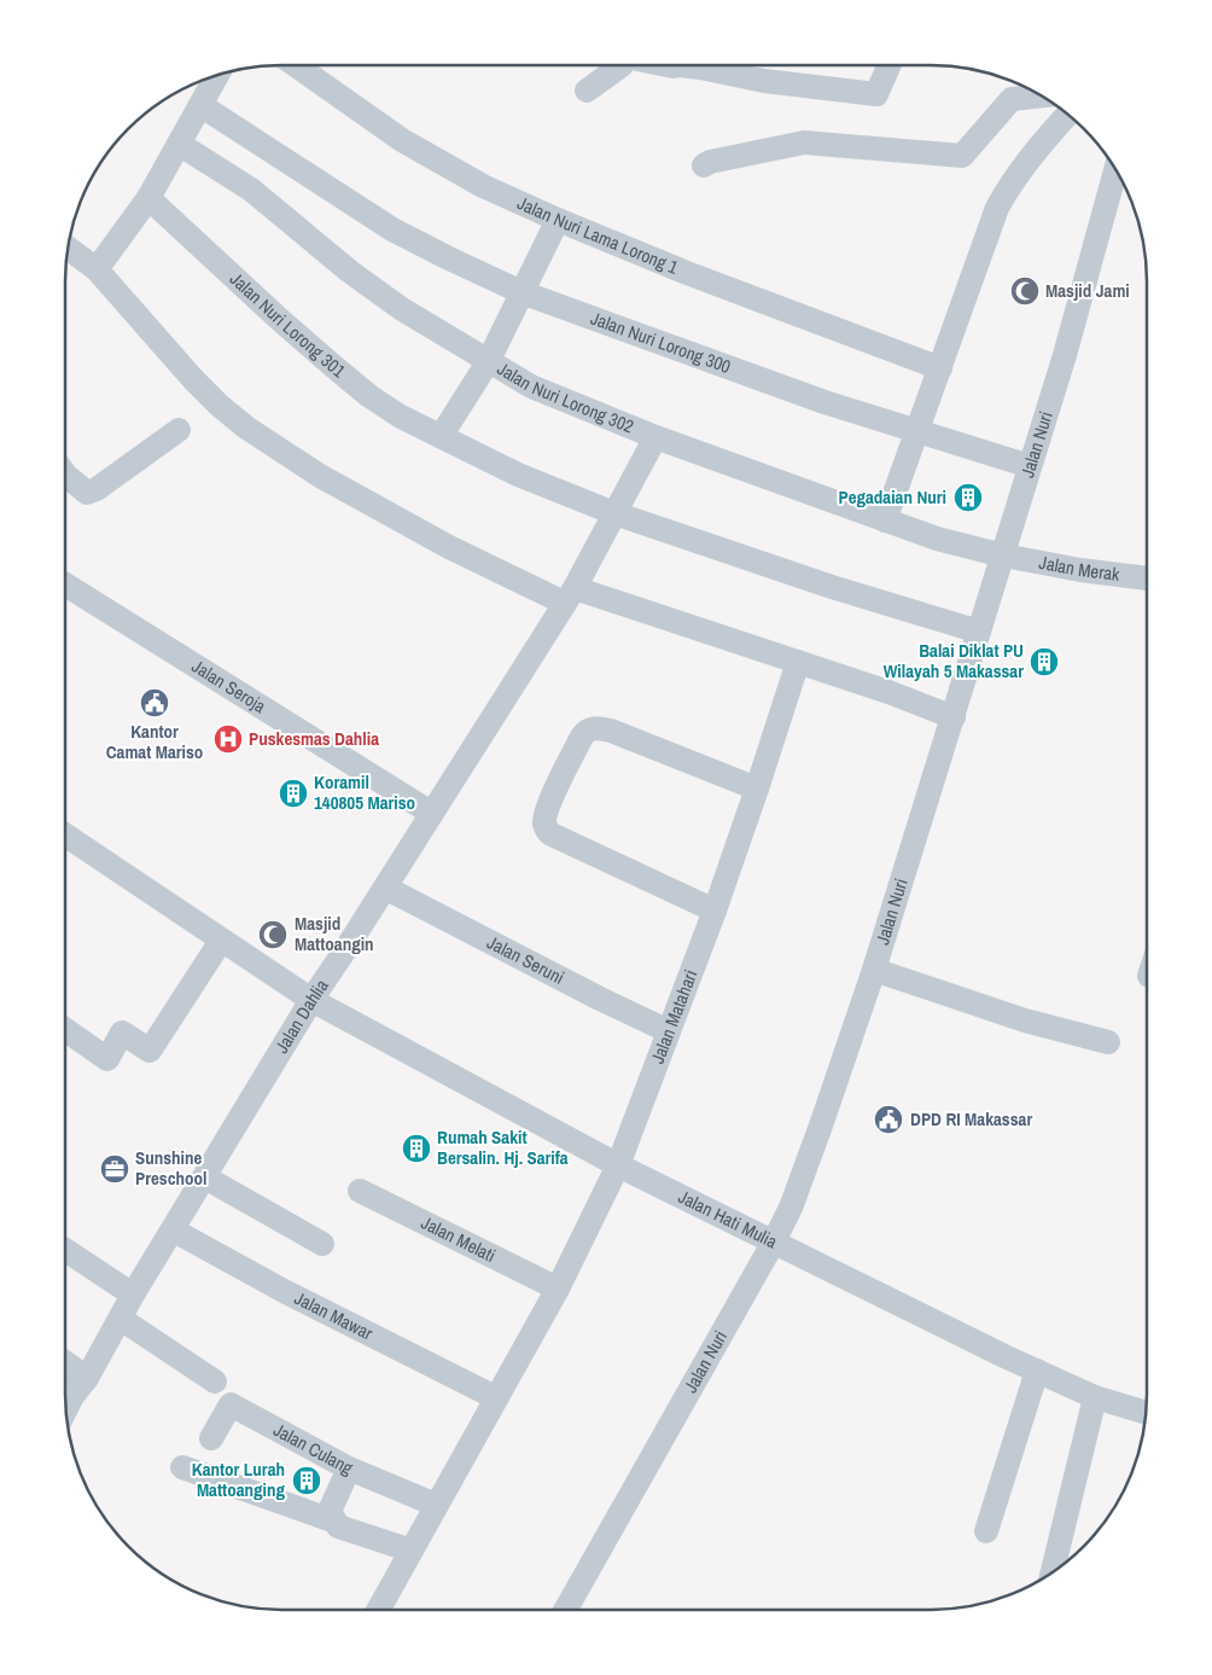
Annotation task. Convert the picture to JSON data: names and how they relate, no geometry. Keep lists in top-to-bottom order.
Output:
{
  "streets": {
    "street": [
      "Jalan Nuri Lama Lorong 1",
      "Jalan Nuri Lorong 301",
      "Jalan Nuri Lorong 300",
      "Jalan Nuri Lorong 302",
      "Jalan Nuri",
      "Jalan Merak",
      "Jalan Seroja",
      "Jalan Seruni",
      "Jalan Dahlia",
      "Jalan Matahari",
      "Jalan Hati Mulia",
      "Jalan Melati",
      "Jalan Mawar",
      "Jalan Culang"
    ]
  },
  "crossings": [
    ["Jalan Nuri Lorong 301", "Jalan Nuri"],
    ["Jalan Nuri Lorong 301", "Jalan Dahlia"],
    ["Jalan Nuri Lorong 300", "Jalan Nuri"],
    ["Jalan Nuri Lorong 302", "Jalan Nuri"],
    ["Jalan Nuri Lorong 302", "Jalan Merak"],
    ["Jalan Nuri Lorong 302", "Jalan Dahlia"],
    ["Jalan Nuri", "Jalan Merak"],
    ["Jalan Nuri", "Jalan Hati Mulia"],
    ["Jalan Seroja", "Jalan Dahlia"],
    ["Jalan Seruni", "Jalan Dahlia"],
    ["Jalan Seruni", "Jalan Matahari"],
    ["Jalan Dahlia", "Jalan Hati Mulia"],
    ["Jalan Dahlia", "Jalan Mawar"],
    ["Jalan Matahari", "Jalan Hati Mulia"],
    ["Jalan Matahari", "Jalan Melati"],
    ["Jalan Matahari", "Jalan Mawar"],
    ["Jalan Matahari", "Jalan Culang"]
  ],
  "places": {
    "mosque": ["Masjid Jami", "Masjid Mattoangin"],
    "building": [
      "Pegadaian Nuri",
      "Balai Diklat PU Wilayah 5 Makassar",
      "Koramil 140805 Mariso",
      "Rumah Sakit Bersalin. Hj. Sarifa",
      "Kantor Lurah Mattoanging"
    ],
    "public building": ["Kantor Camat Mariso", "DPD RI Makassar"],
    "hospital": ["Puskesmas Dahlia"],
    "office": ["Sunshine Preschool"]
  }
}
